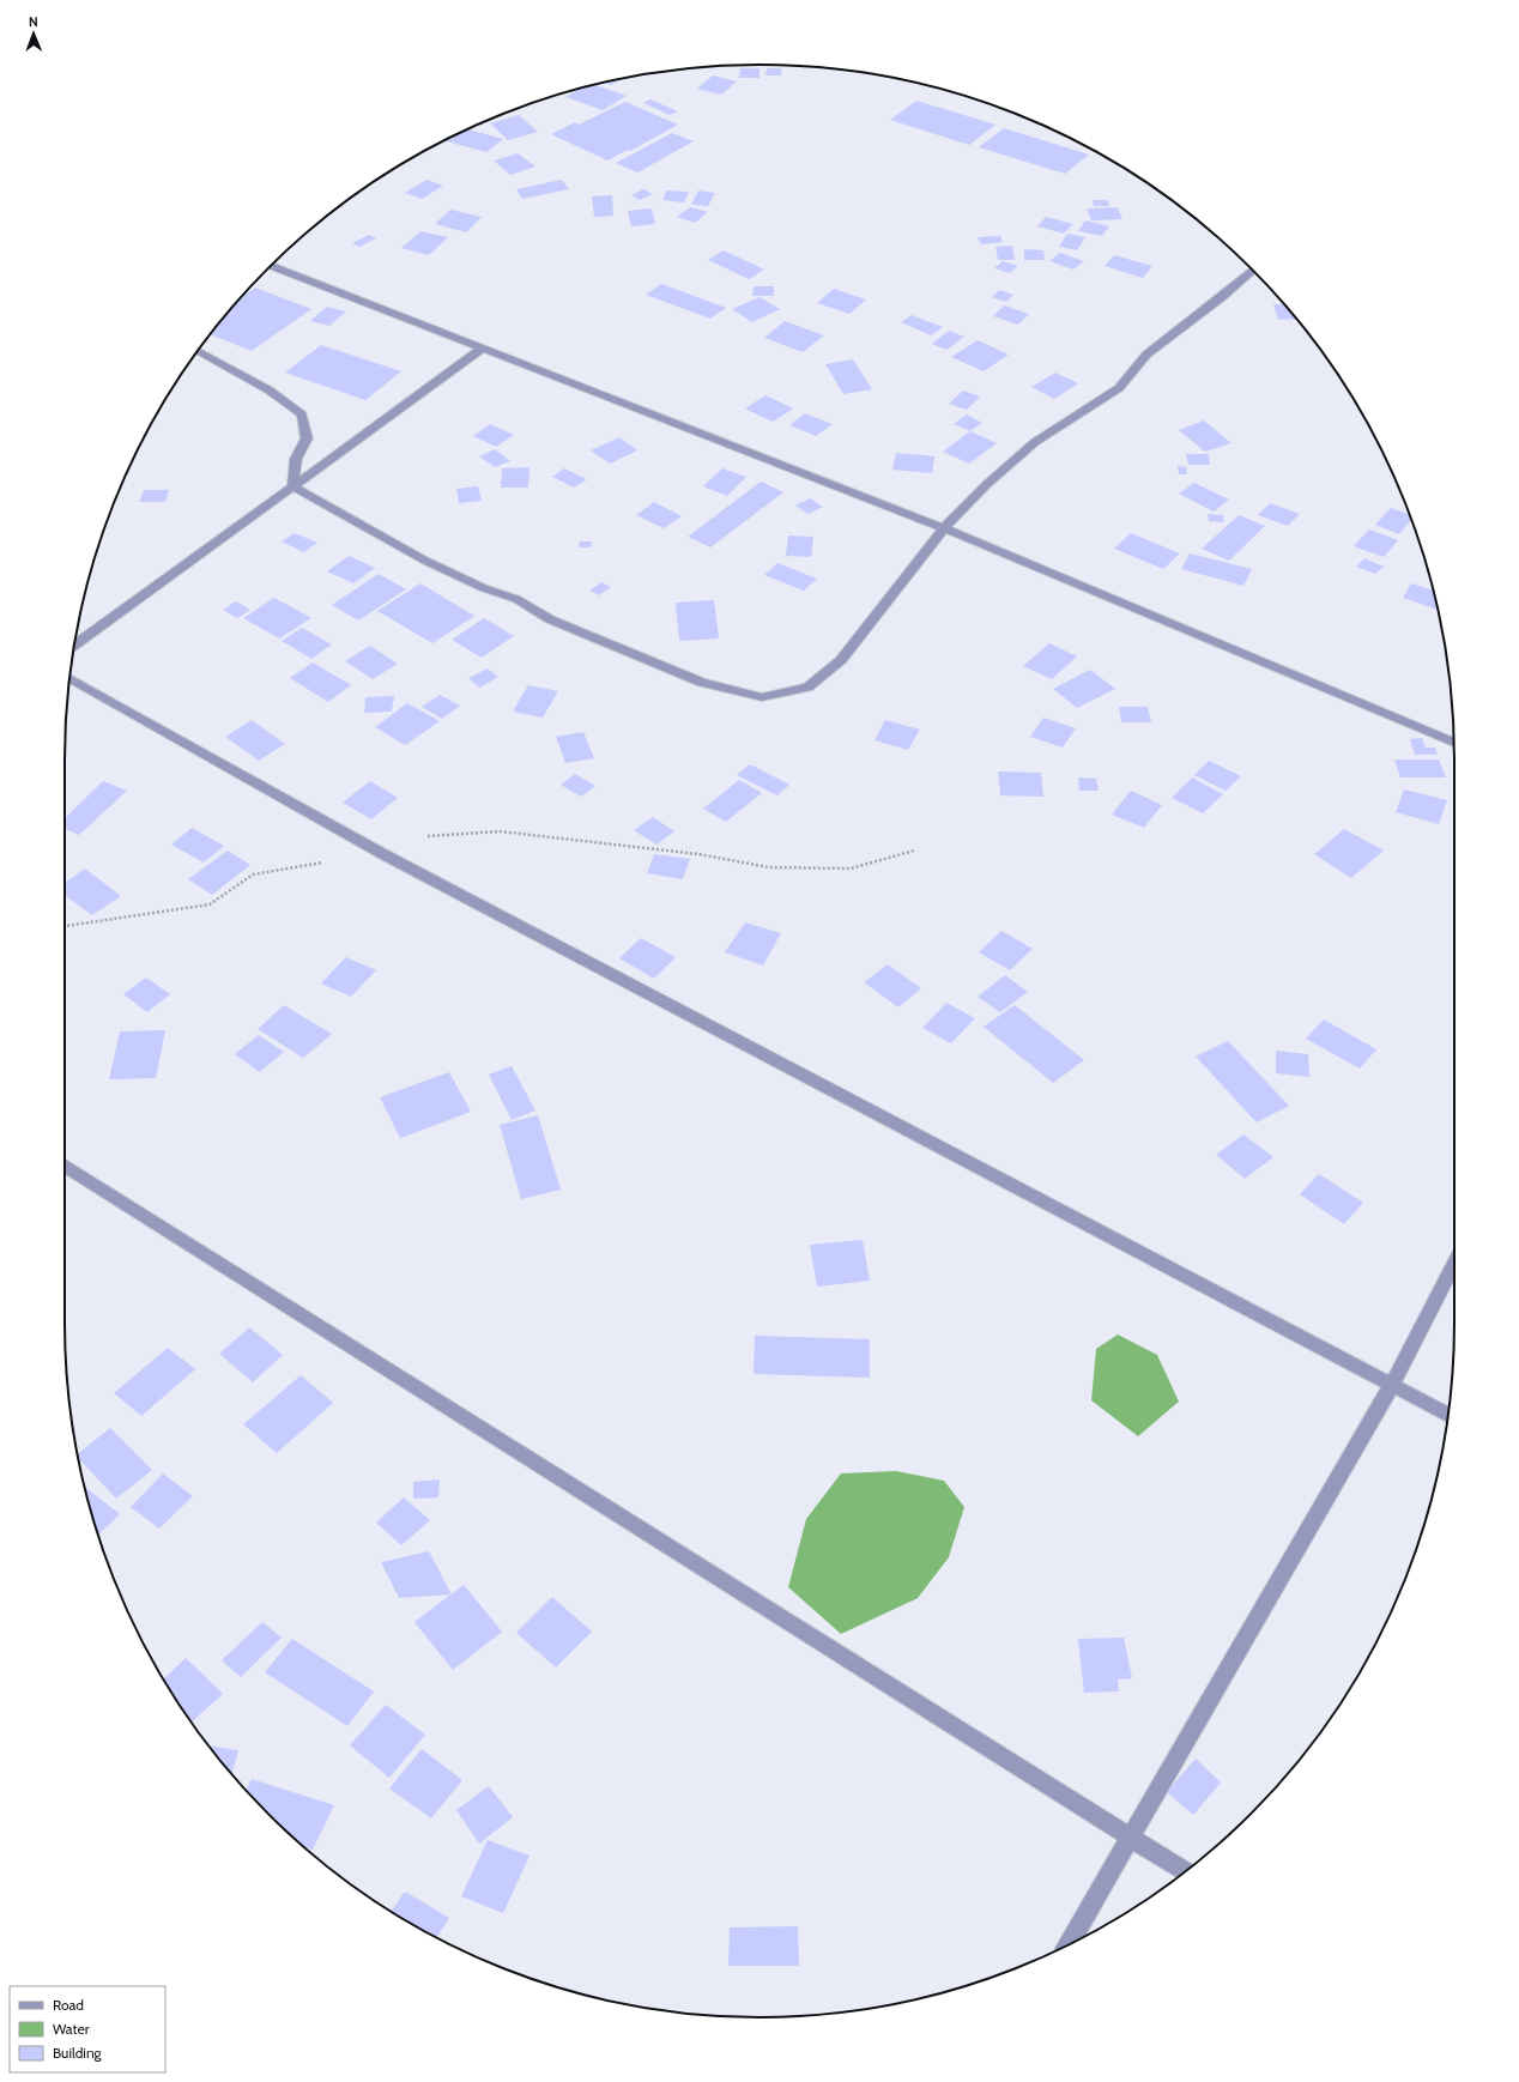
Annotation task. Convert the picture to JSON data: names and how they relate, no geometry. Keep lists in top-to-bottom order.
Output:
{
  "legend": ["Road", "Water", "Building"],
  "north": "top"
}
